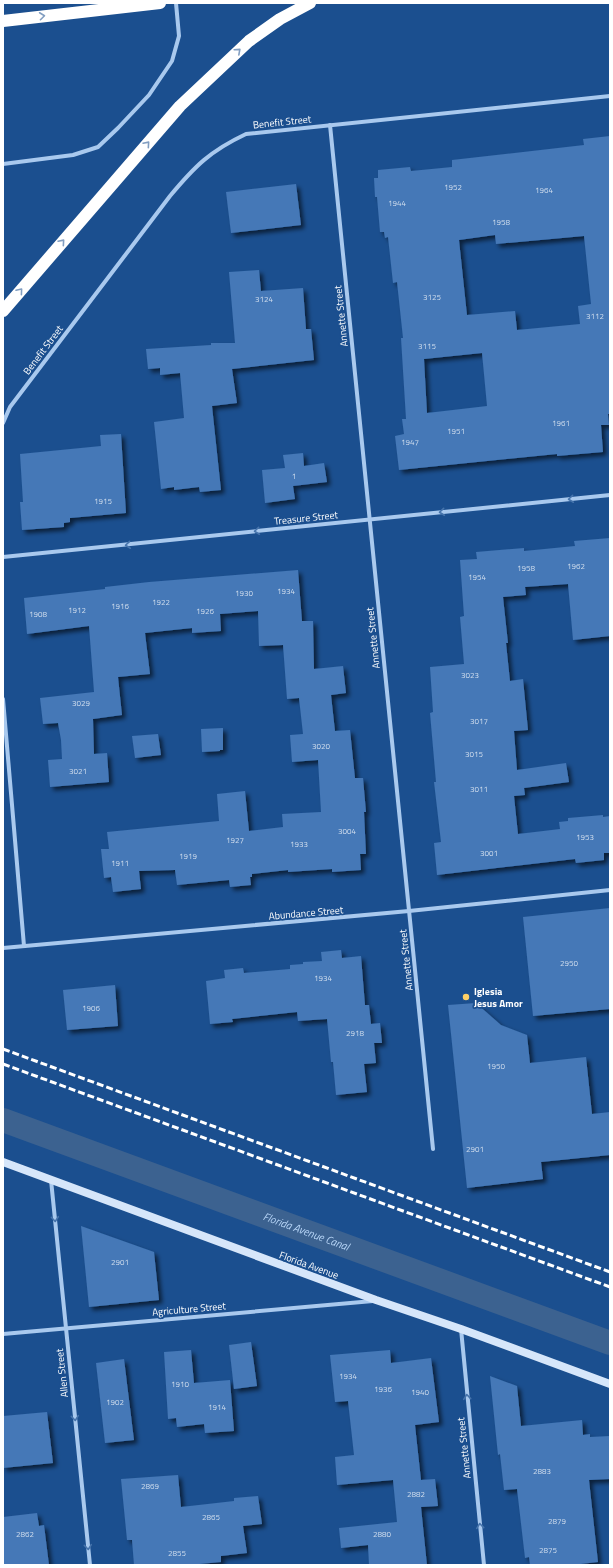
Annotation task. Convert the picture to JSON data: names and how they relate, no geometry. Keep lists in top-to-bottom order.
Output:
{
  "streets": {
    "street": [
      "Benefit Street",
      "Annette Street",
      "Treasure Street",
      "Abundance Street",
      "Florida Avenue",
      "Agriculture Street",
      "Allen Street"
    ]
  },
  "crossings": [
    ["Benefit Street", "Annette Street"],
    ["Annette Street", "Treasure Street"],
    ["Annette Street", "Abundance Street"],
    ["Annette Street", "Florida Avenue"],
    ["Florida Avenue", "Agriculture Street"],
    ["Florida Avenue", "Allen Street"],
    ["Agriculture Street", "Allen Street"]
  ],
  "one_way": ["Treasure Street", "Allen Street"],
  "water": ["Florida Avenue Canal"],
  "places": ["Iglesia Jesus Amor"],
  "house_numbers": [
    "1952",
    "1964",
    "1944",
    "1958",
    "3125",
    "3124",
    "3112",
    "3115",
    "1961",
    "1951",
    "1947",
    "1",
    "1915",
    "1962",
    "1958",
    "1954",
    "1934",
    "1930",
    "1922",
    "1916",
    "1912",
    "1926",
    "1908",
    "3023",
    "3029",
    "3017",
    "3020",
    "3015",
    "3021",
    "3011",
    "3004",
    "1953",
    "1927",
    "1933",
    "3001",
    "1919",
    "1911",
    "2950",
    "1934",
    "1906",
    "2918",
    "1950",
    "2901",
    "2901",
    "1934",
    "1910",
    "1936",
    "1940",
    "1902",
    "1914",
    "2883",
    "2869",
    "2882",
    "2865",
    "2879",
    "2862",
    "2880",
    "2875",
    "2855"
  ]
}
